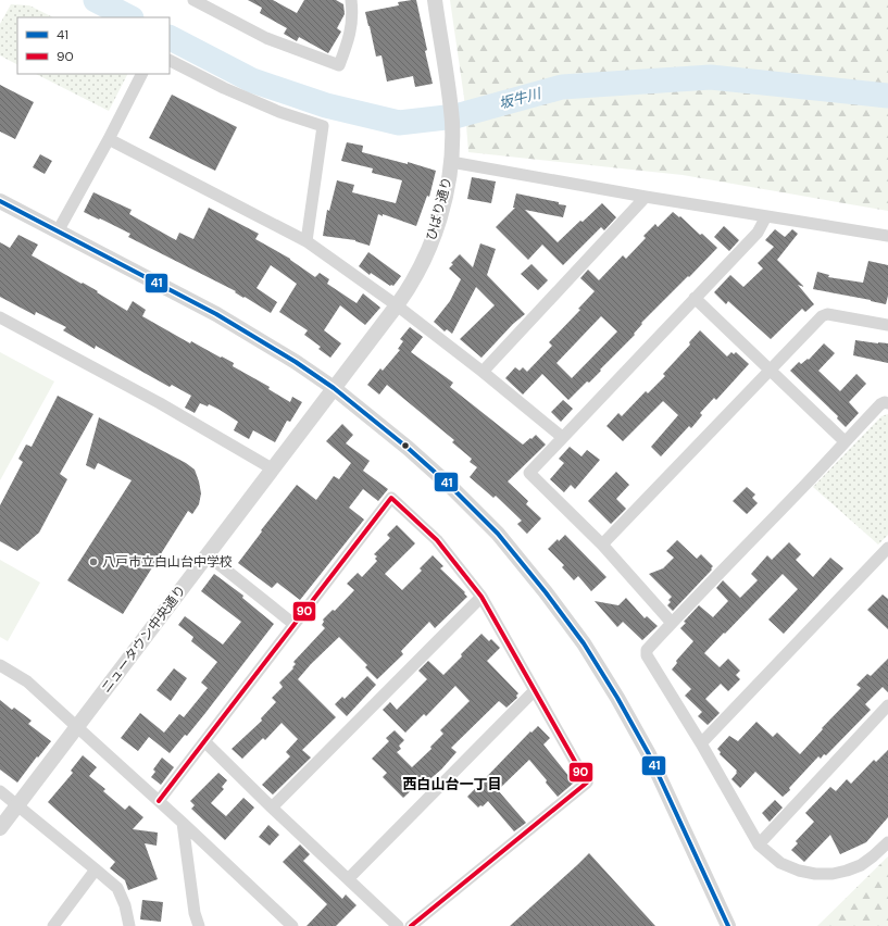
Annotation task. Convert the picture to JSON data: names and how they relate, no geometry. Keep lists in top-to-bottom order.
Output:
{
  "streets": {
    "street": ["ひばり通り", "ニュータウン中央通り"]
  },
  "crossings": [
    ["ひばり通り", "ニュータウン中央通り"]
  ],
  "districts": ["西白山台一丁目"],
  "water": ["坂牛川"],
  "places": ["八戸市立白山台中学校"],
  "lines": ["transit line 41", "transit line 90"],
  "legend": ["41", "90"]
}
